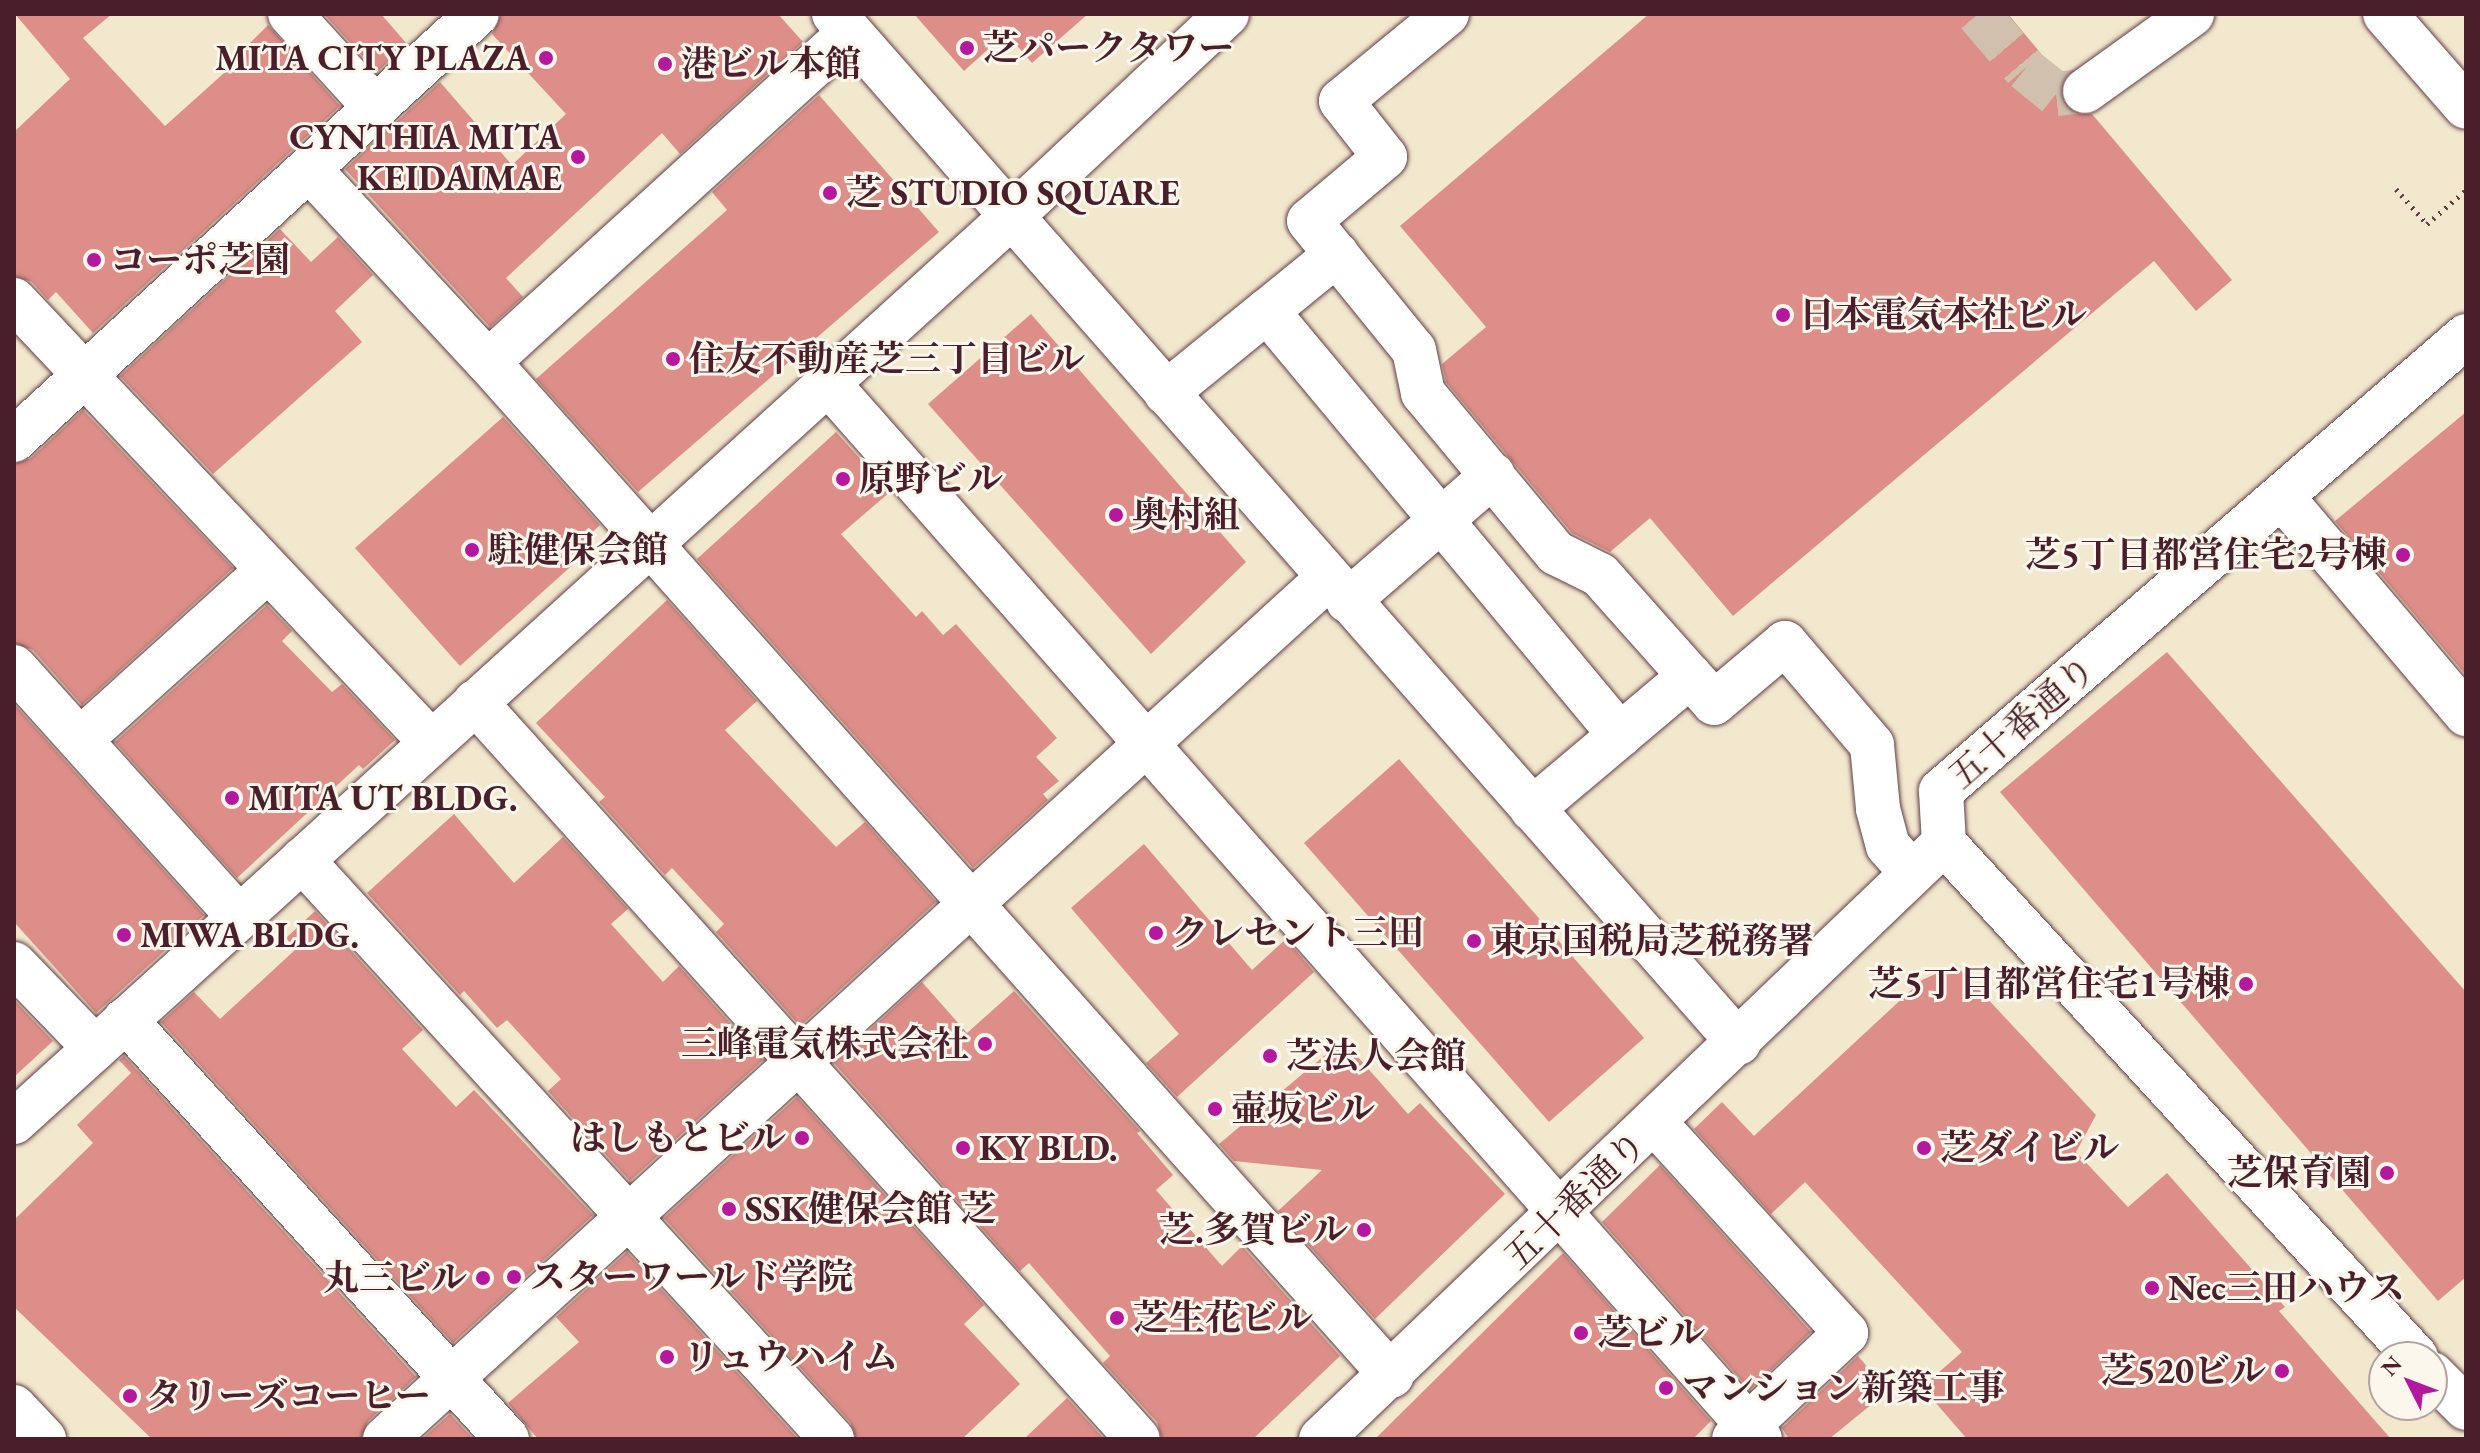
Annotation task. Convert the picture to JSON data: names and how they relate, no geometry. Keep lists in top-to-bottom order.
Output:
{
  "streets": {
    "main road": ["五十番通り"]
  },
  "places": [
    "芝パークタワー",
    "MITA CITY PLAZA",
    "港ビル本館",
    "CYNTHIA MITA KEIDAIMAE",
    "芝 STUDIO SQUARE",
    "コーポ芝園",
    "日本電気本社ビル",
    "住友不動産芝三丁目ビル",
    "原野ビル",
    "奥村組",
    "駐健保会館",
    "芝5丁目都営住宅2号棟",
    "MITA UT BLDG.",
    "クレセント三田",
    "MIWA BLDG.",
    "東京国税局芝税務署",
    "芝5丁目都営住宅1号棟",
    "三峰電気株式会社",
    "芝法人会館",
    "壷坂ビル",
    "はしもとビル",
    "KY BLD.",
    "芝ダイビル",
    "芝保育園",
    "SSK健保会館 芝",
    "芝.多賀ビル",
    "スターワールド学院",
    "丸三ビル",
    "Nec三田ハウス",
    "芝生花ビル",
    "芝ビル",
    "リュウハイム",
    "芝520ビル",
    "マンション新築工事",
    "タリーズコーヒー"
  ],
  "north": "top left"
}
